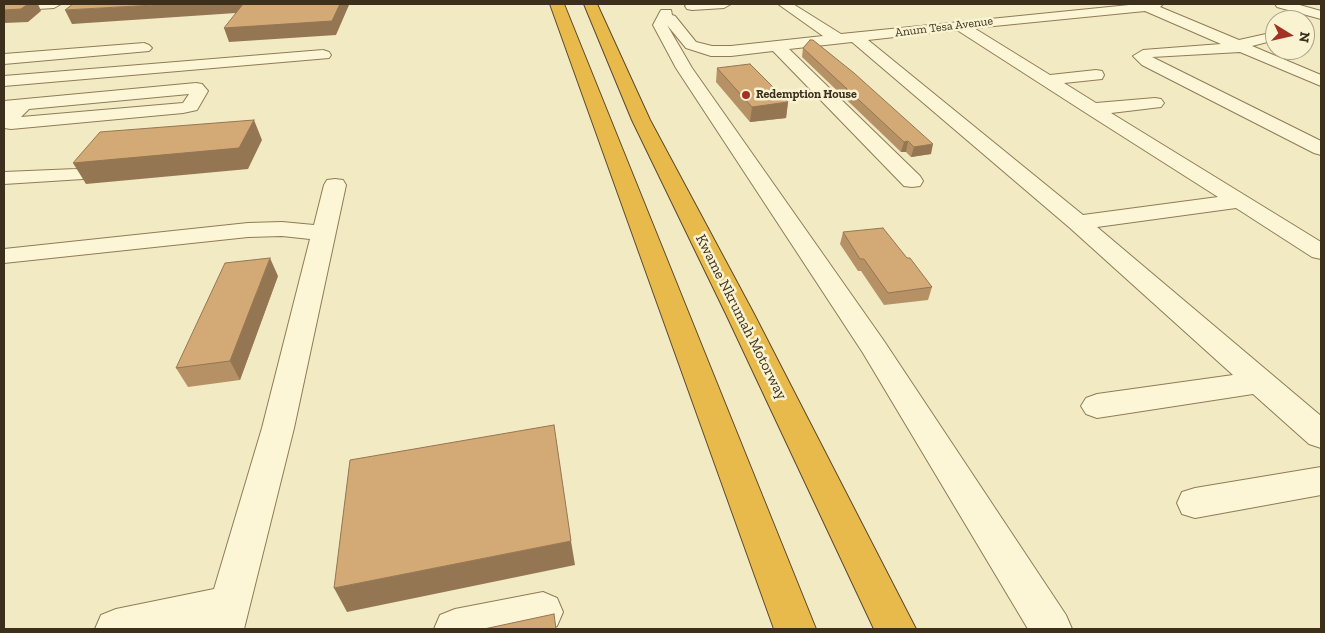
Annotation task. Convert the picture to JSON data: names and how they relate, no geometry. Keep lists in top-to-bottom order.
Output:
{
  "streets": {
    "highway": ["Kwame Nkrumah Motorway"],
    "street": ["Anum Tesa Avenue"]
  },
  "places": ["Redemption House"],
  "north": "right"
}
